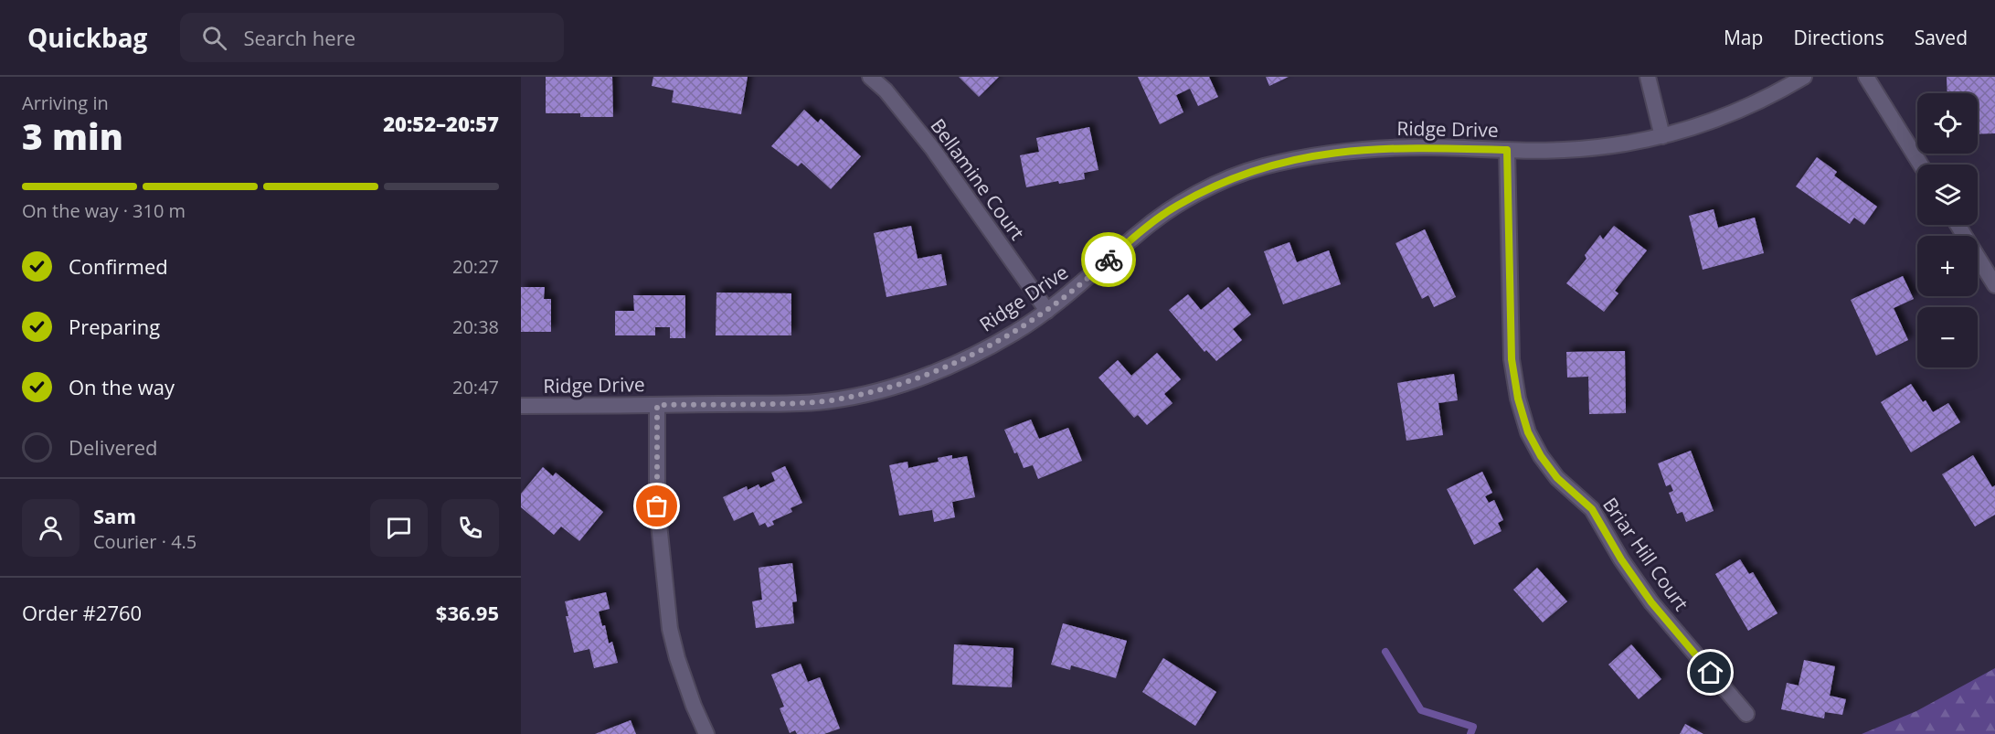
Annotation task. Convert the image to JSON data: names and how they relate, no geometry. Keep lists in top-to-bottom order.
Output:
{
  "streets": {
    "street": ["Ridge Drive", "Bellamine Court", "Briar Hill Court"]
  },
  "crossings": [
    ["Ridge Drive", "Bellamine Court"],
    ["Ridge Drive", "Briar Hill Court"]
  ],
  "page": {
    "header": "Quickbag",
    "search": "Search here",
    "nav": ["Map", "Directions", "Saved"],
    "heading": ["3 min", "Arriving in", "20:52–20:57"],
    "panel": [
      "Sam",
      "Courier · 4.5",
      "Order #2760",
      "$36.95"
    ],
    "map_buttons": ["+", "−"],
    "bar": "On the way · 310 m",
    "list": [
      ["Confirmed", "20:27"],
      ["Preparing", "20:38"],
      ["On the way", "20:47"],
      "Delivered"
    ]
  }
}
